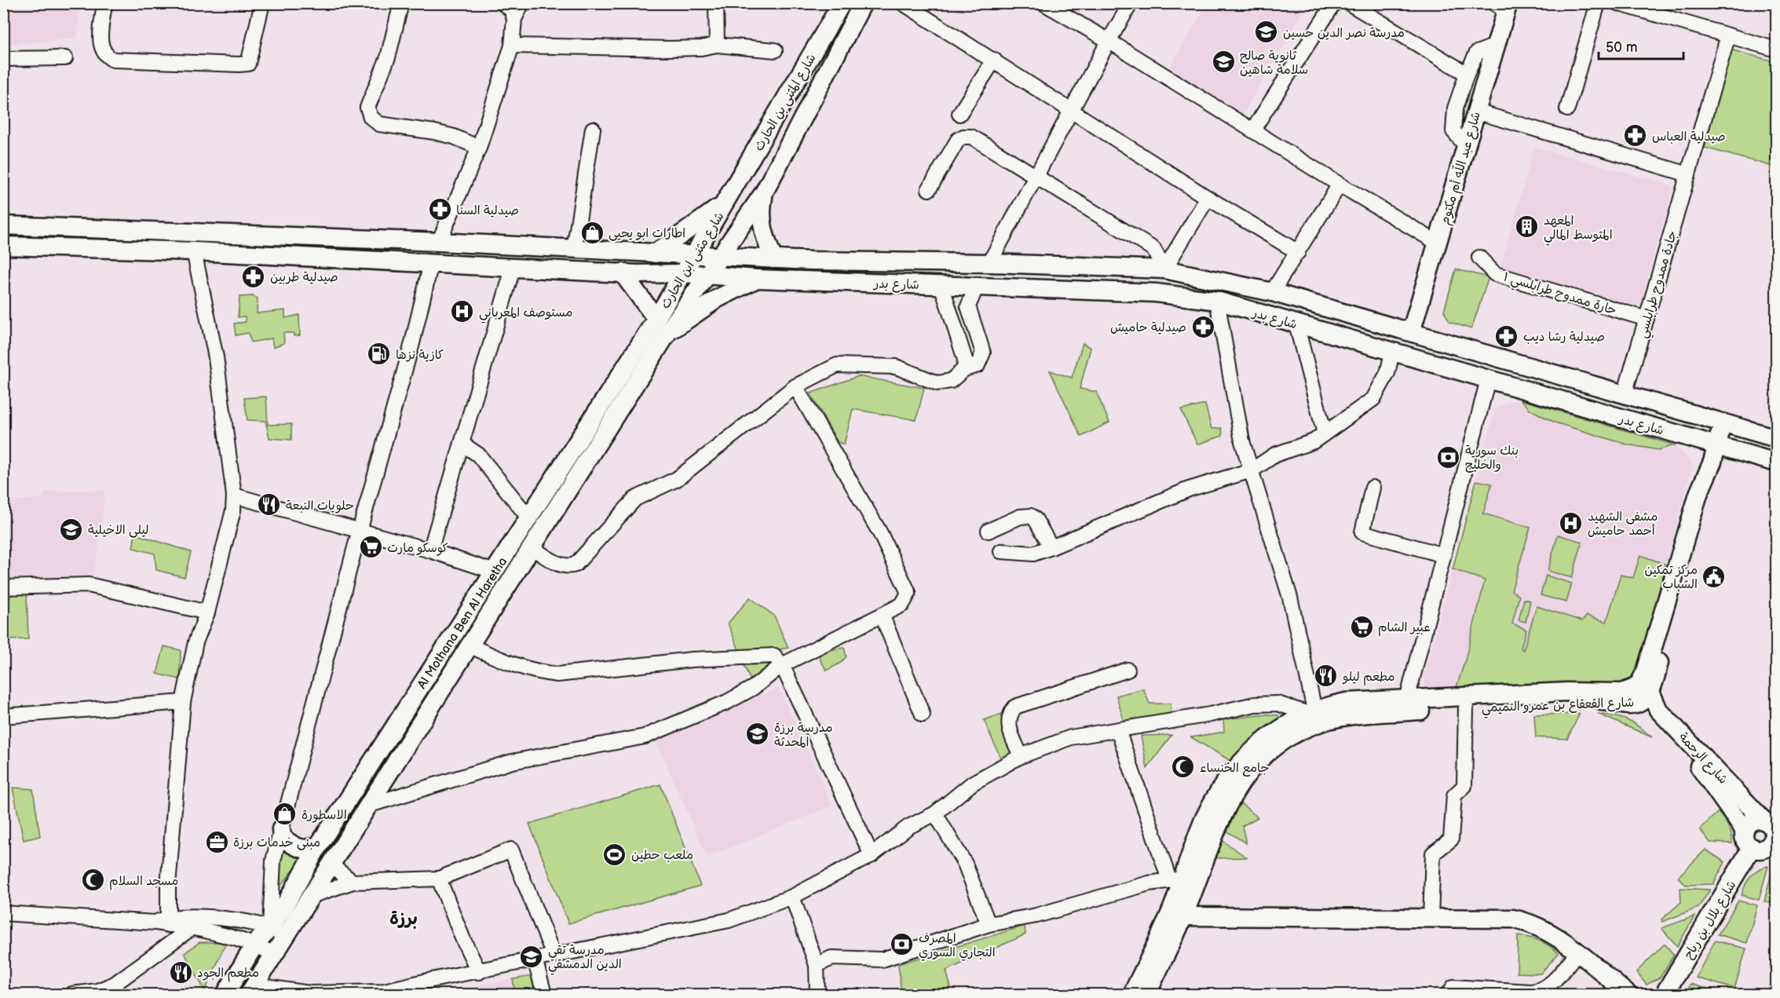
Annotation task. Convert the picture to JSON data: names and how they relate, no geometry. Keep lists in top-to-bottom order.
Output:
{
  "streets": {
    "main road": [
      "شارع المثنى بن الحارث",
      "شارع عبد اللّه أم مكتوم",
      "شارع مثنى ابن الحارث",
      "شارع بدر",
      "Al Mothana Ben Al Haretha",
      "شارع القعقاع بن عمرو التميمي",
      "شارع الرحمة",
      "شارع بلال بن رباح"
    ],
    "street": ["جادة ممدوح طرابلسي", "حارة ممدوح طرابلسي ١"]
  },
  "crossings": [
    ["شارع المثنى بن الحارث", "شارع مثنى ابن الحارث"],
    ["شارع المثنى بن الحارث", "شارع بدر"],
    ["شارع المثنى بن الحارث", "Al Mothana Ben Al Haretha"],
    ["شارع عبد اللّه أم مكتوم", "شارع بدر"],
    ["شارع مثنى ابن الحارث", "شارع بدر"],
    ["شارع مثنى ابن الحارث", "Al Mothana Ben Al Haretha"],
    ["شارع بدر", "جادة ممدوح طرابلسي"],
    ["شارع بدر", "شارع القعقاع بن عمرو التميمي"],
    ["جادة ممدوح طرابلسي", "حارة ممدوح طرابلسي ١"],
    ["شارع القعقاع بن عمرو التميمي", "شارع الرحمة"],
    ["شارع الرحمة", "شارع بلال بن رباح"]
  ],
  "districts": ["برزة"],
  "places": {
    "school or university": [
      "مدرسة نصر الدين حسين",
      "ثانوية صالح سلامة شاهين",
      "ليلى الاخيلية",
      "مدرسة برزة المحدثة",
      "مدرسة تقي الدين الدمشقي"
    ],
    "pharmacy": [
      "صيدلية العباس",
      "صيدلية السنا",
      "صيدلية طربين",
      "صيدلية حاميش",
      "صيدلية رشا ديب"
    ],
    "building": ["المعهد المتوسط المالي"],
    "shop": ["اطارات ابو يحيى", "الاسطورة"],
    "hospital": ["مستوصف المعرباني", "مشفى الشهيد أحمد حاميش"],
    "fuel station": ["كازية نزها"],
    "bank": ["بنك سورية والخليج", "المصرف التجاري السوري"],
    "restaurant": ["حلويات النبعة", "مطعم ليلو", "مطعم الجود"],
    "supermarket": ["كوسكو مارت", "عبير الشام"],
    "public building": ["مركز تمكين الشباب"],
    "mosque": ["جامع الخنساء", "مسجد السلام"],
    "office": ["مبنى خدمات برزة"],
    "sports": ["ملعب حطين"]
  },
  "scale_bar": "50 m"
}
